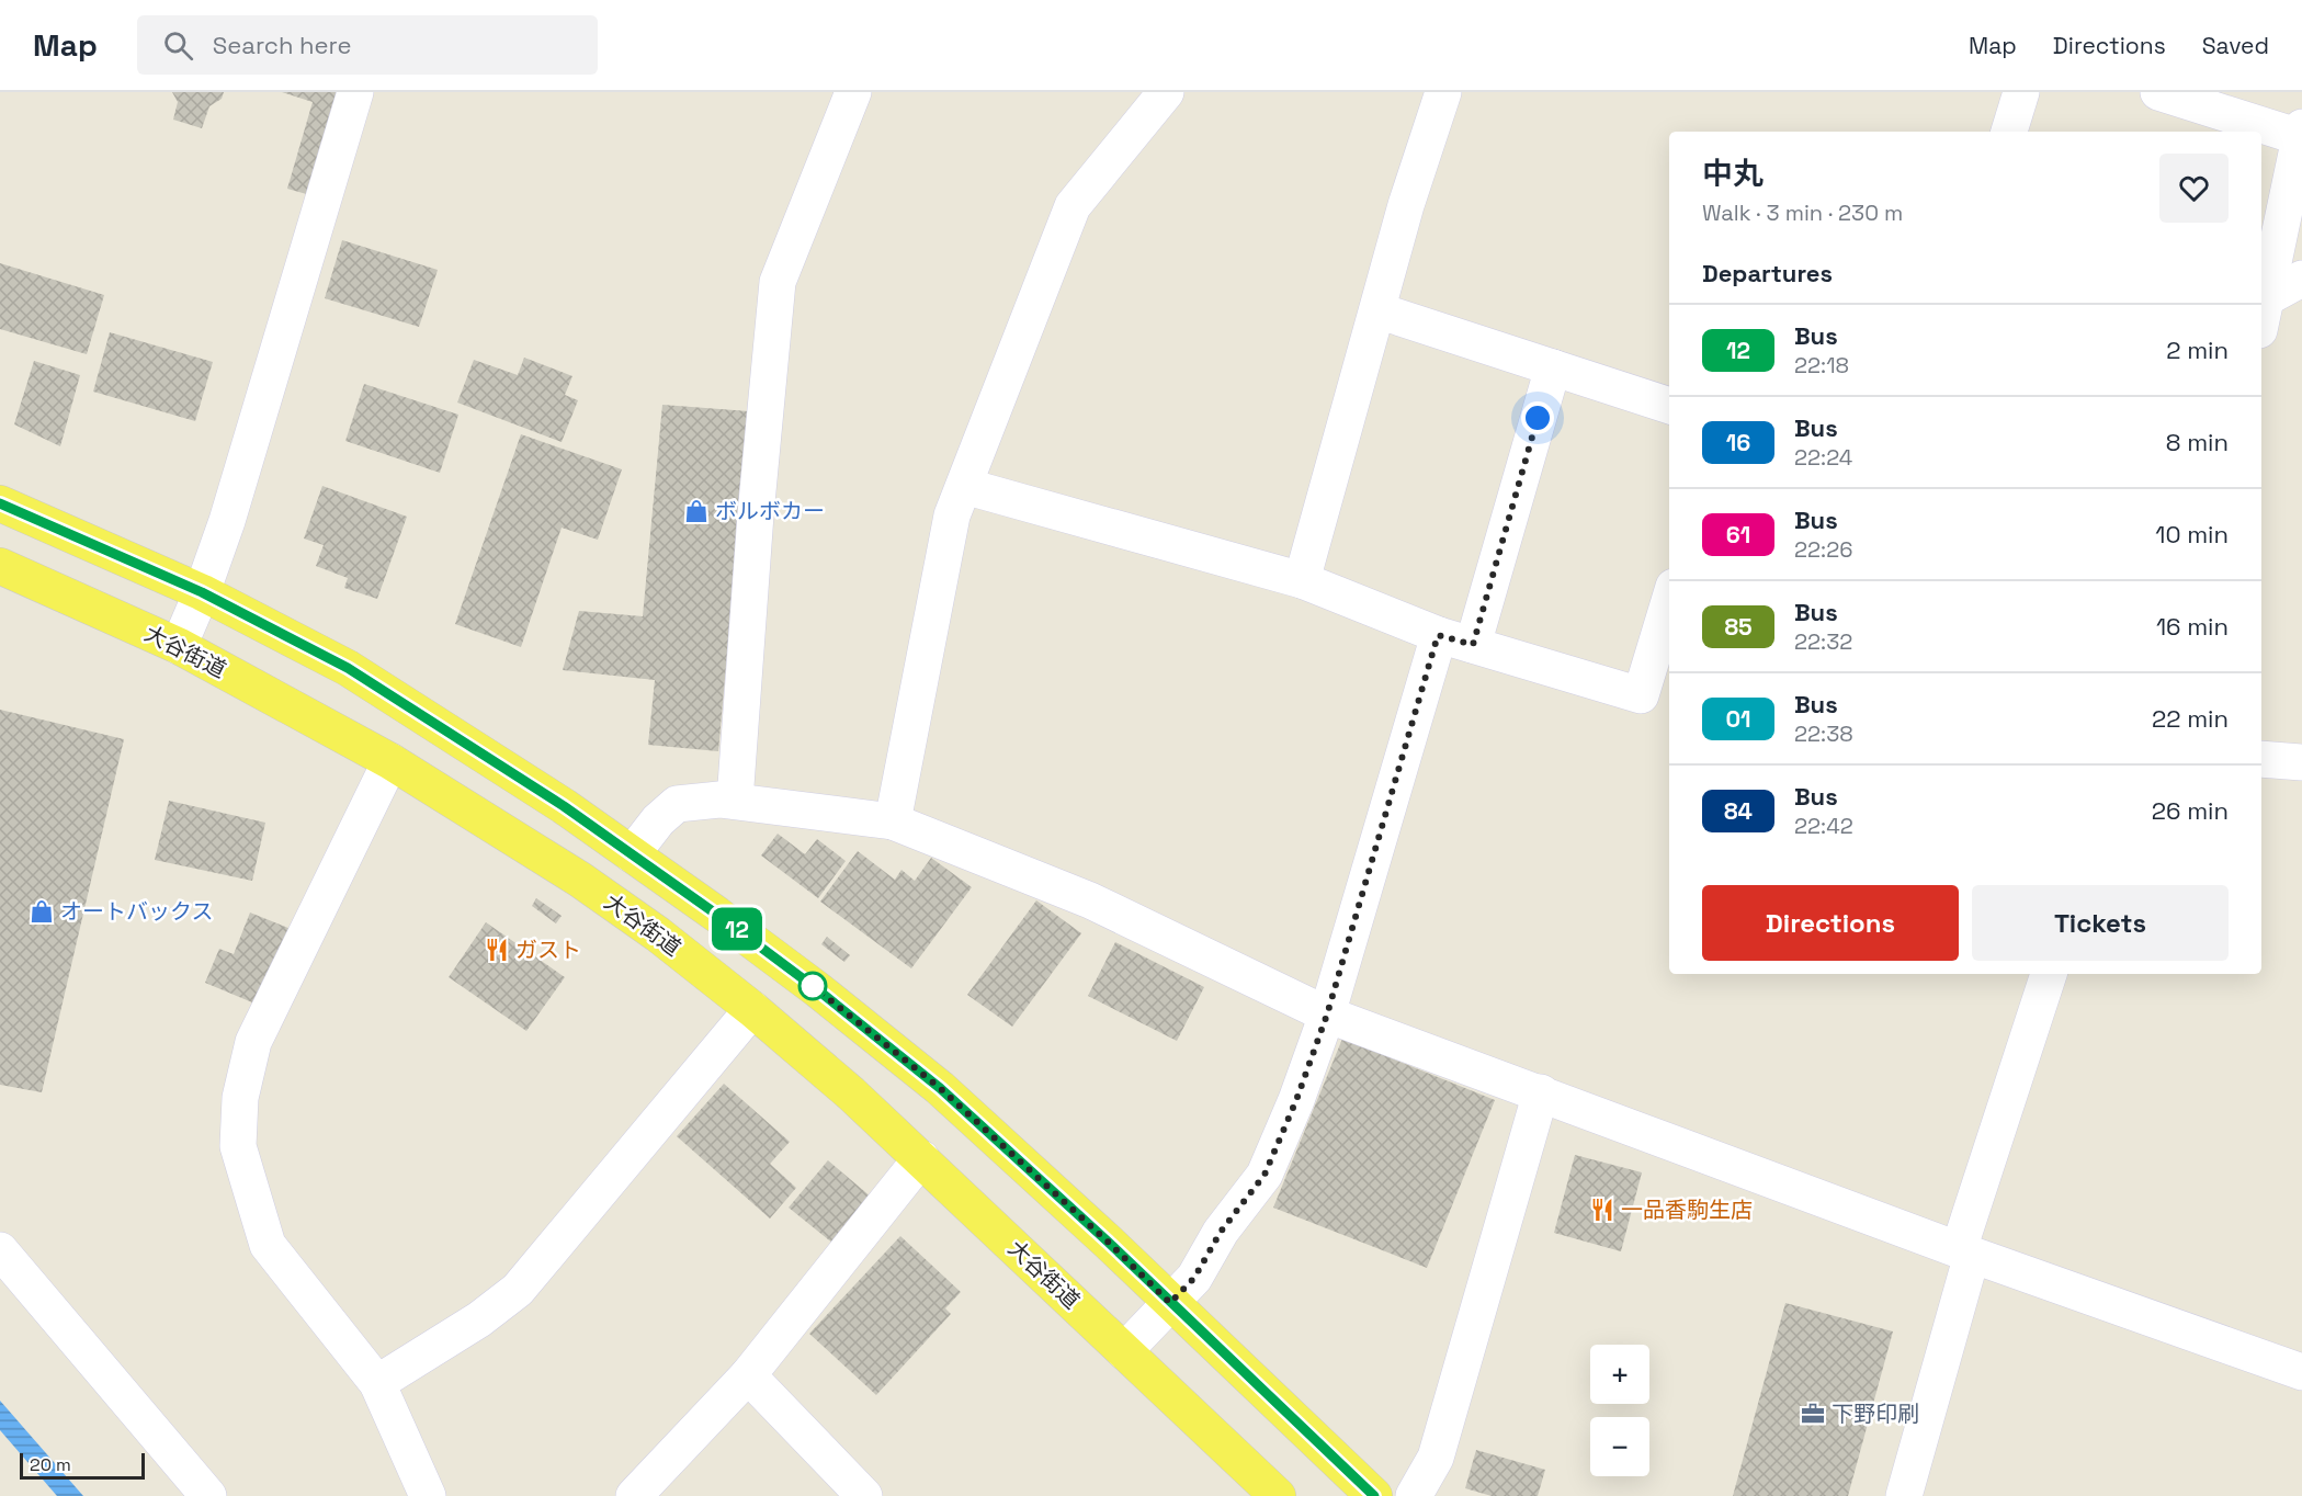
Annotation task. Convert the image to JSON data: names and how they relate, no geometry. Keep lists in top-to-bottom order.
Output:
{
  "streets": {
    "main road": ["大谷街道"]
  },
  "places": {
    "shop": ["ボルボカー", "オートバックス"],
    "restaurant": ["ガスト", "一品香駒生店"],
    "office": ["下野印刷"]
  },
  "lines": ["bus line 12"],
  "scale_bar": "20 m",
  "page": {
    "header": "Map",
    "search": "Search here",
    "nav": ["Map", "Directions", "Saved"],
    "on_map": "12",
    "heading": [
      ["中丸", "Walk · 3 min · 230 m"],
      "Departures"
    ],
    "list": [
      {
        "mark": "12",
        "name": "Bus",
        "note": "22:18",
        "value": "2 min"
      },
      {
        "mark": "16",
        "name": "Bus",
        "note": "22:24",
        "value": "8 min"
      },
      {
        "mark": "61",
        "name": "Bus",
        "note": "22:26",
        "value": "10 min"
      },
      {
        "mark": "85",
        "name": "Bus",
        "note": "22:32",
        "value": "16 min"
      },
      {
        "mark": "01",
        "name": "Bus",
        "note": "22:38",
        "value": "22 min"
      },
      {
        "mark": "84",
        "name": "Bus",
        "note": "22:42",
        "value": "26 min"
      }
    ],
    "buttons": ["Directions", "Tickets"],
    "map_buttons": ["+", "−"],
    "scale": "20 m"
  }
}
